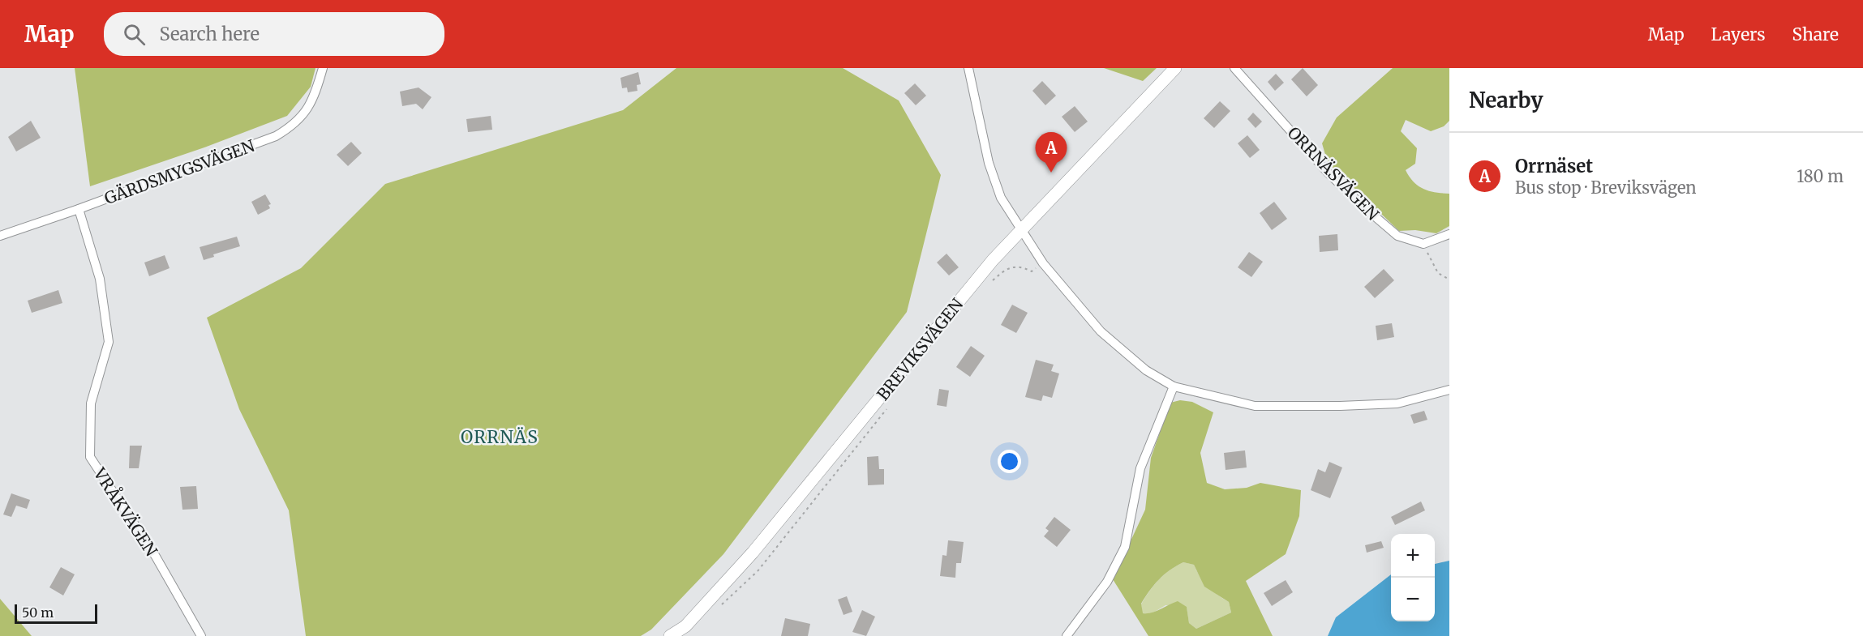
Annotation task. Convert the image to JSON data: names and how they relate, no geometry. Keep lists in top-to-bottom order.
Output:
{
  "streets": {
    "main road": ["BREVIKSVÄGEN"],
    "street": ["GÄRDSMYGSVÄGEN", "ORRNÄSVÄGEN", "VRÅKVÄGEN"]
  },
  "crossings": [
    ["GÄRDSMYGSVÄGEN", "VRÅKVÄGEN"]
  ],
  "districts": ["ORRNÄS"],
  "scale_bar": "50 m",
  "page": {
    "header": "Map",
    "search": "Search here",
    "nav": ["Map", "Layers", "Share"],
    "heading": "Nearby",
    "list": [
      {
        "mark": "A",
        "name": "Orrnäset",
        "note": "Bus stop · Breviksvägen",
        "value": "180 m"
      }
    ],
    "pins": "A",
    "map_buttons": ["+", "−"],
    "scale": "50 m"
  }
}
